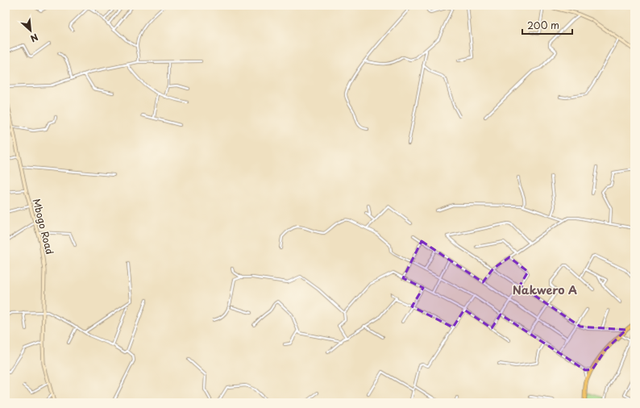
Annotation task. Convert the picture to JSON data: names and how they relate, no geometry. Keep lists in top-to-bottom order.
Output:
{
  "streets": {
    "main road": ["Mbogo Road"]
  },
  "districts": ["Nakwero A"],
  "scale_bar": "200 m",
  "north": "bottom right"
}
